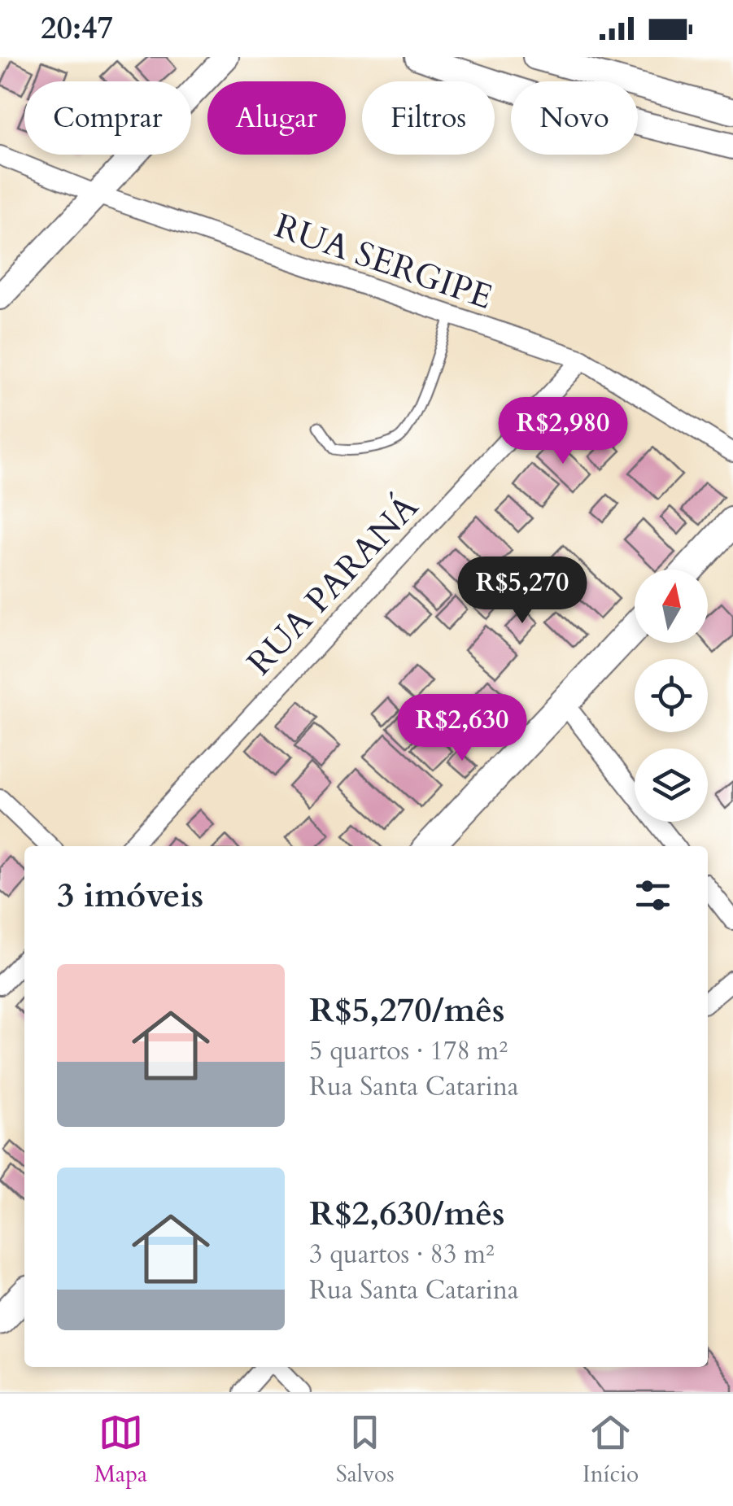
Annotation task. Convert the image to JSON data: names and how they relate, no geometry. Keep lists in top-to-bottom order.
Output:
{
  "streets": {
    "street": ["RUA SERGIPE", "RUA PARANÁ"]
  },
  "crossings": [
    ["RUA SERGIPE", "RUA PARANÁ"]
  ],
  "north": "top",
  "page": {
    "status": "20:47",
    "chip": [
      "Comprar",
      "Alugar",
      "Filtros",
      "Novo"
    ],
    "price": ["R$2,980", "R$5,270", "R$2,630"],
    "heading": "3 imóveis",
    "list": [
      {
        "name": "R$5,270/mês",
        "note": "5 quartos · 178 m² · Rua Santa Catarina"
      },
      {
        "name": "R$2,630/mês",
        "note": "3 quartos · 83 m² · Rua Santa Catarina"
      }
    ],
    "tabs": ["Mapa", "Salvos", "Início"]
  }
}
